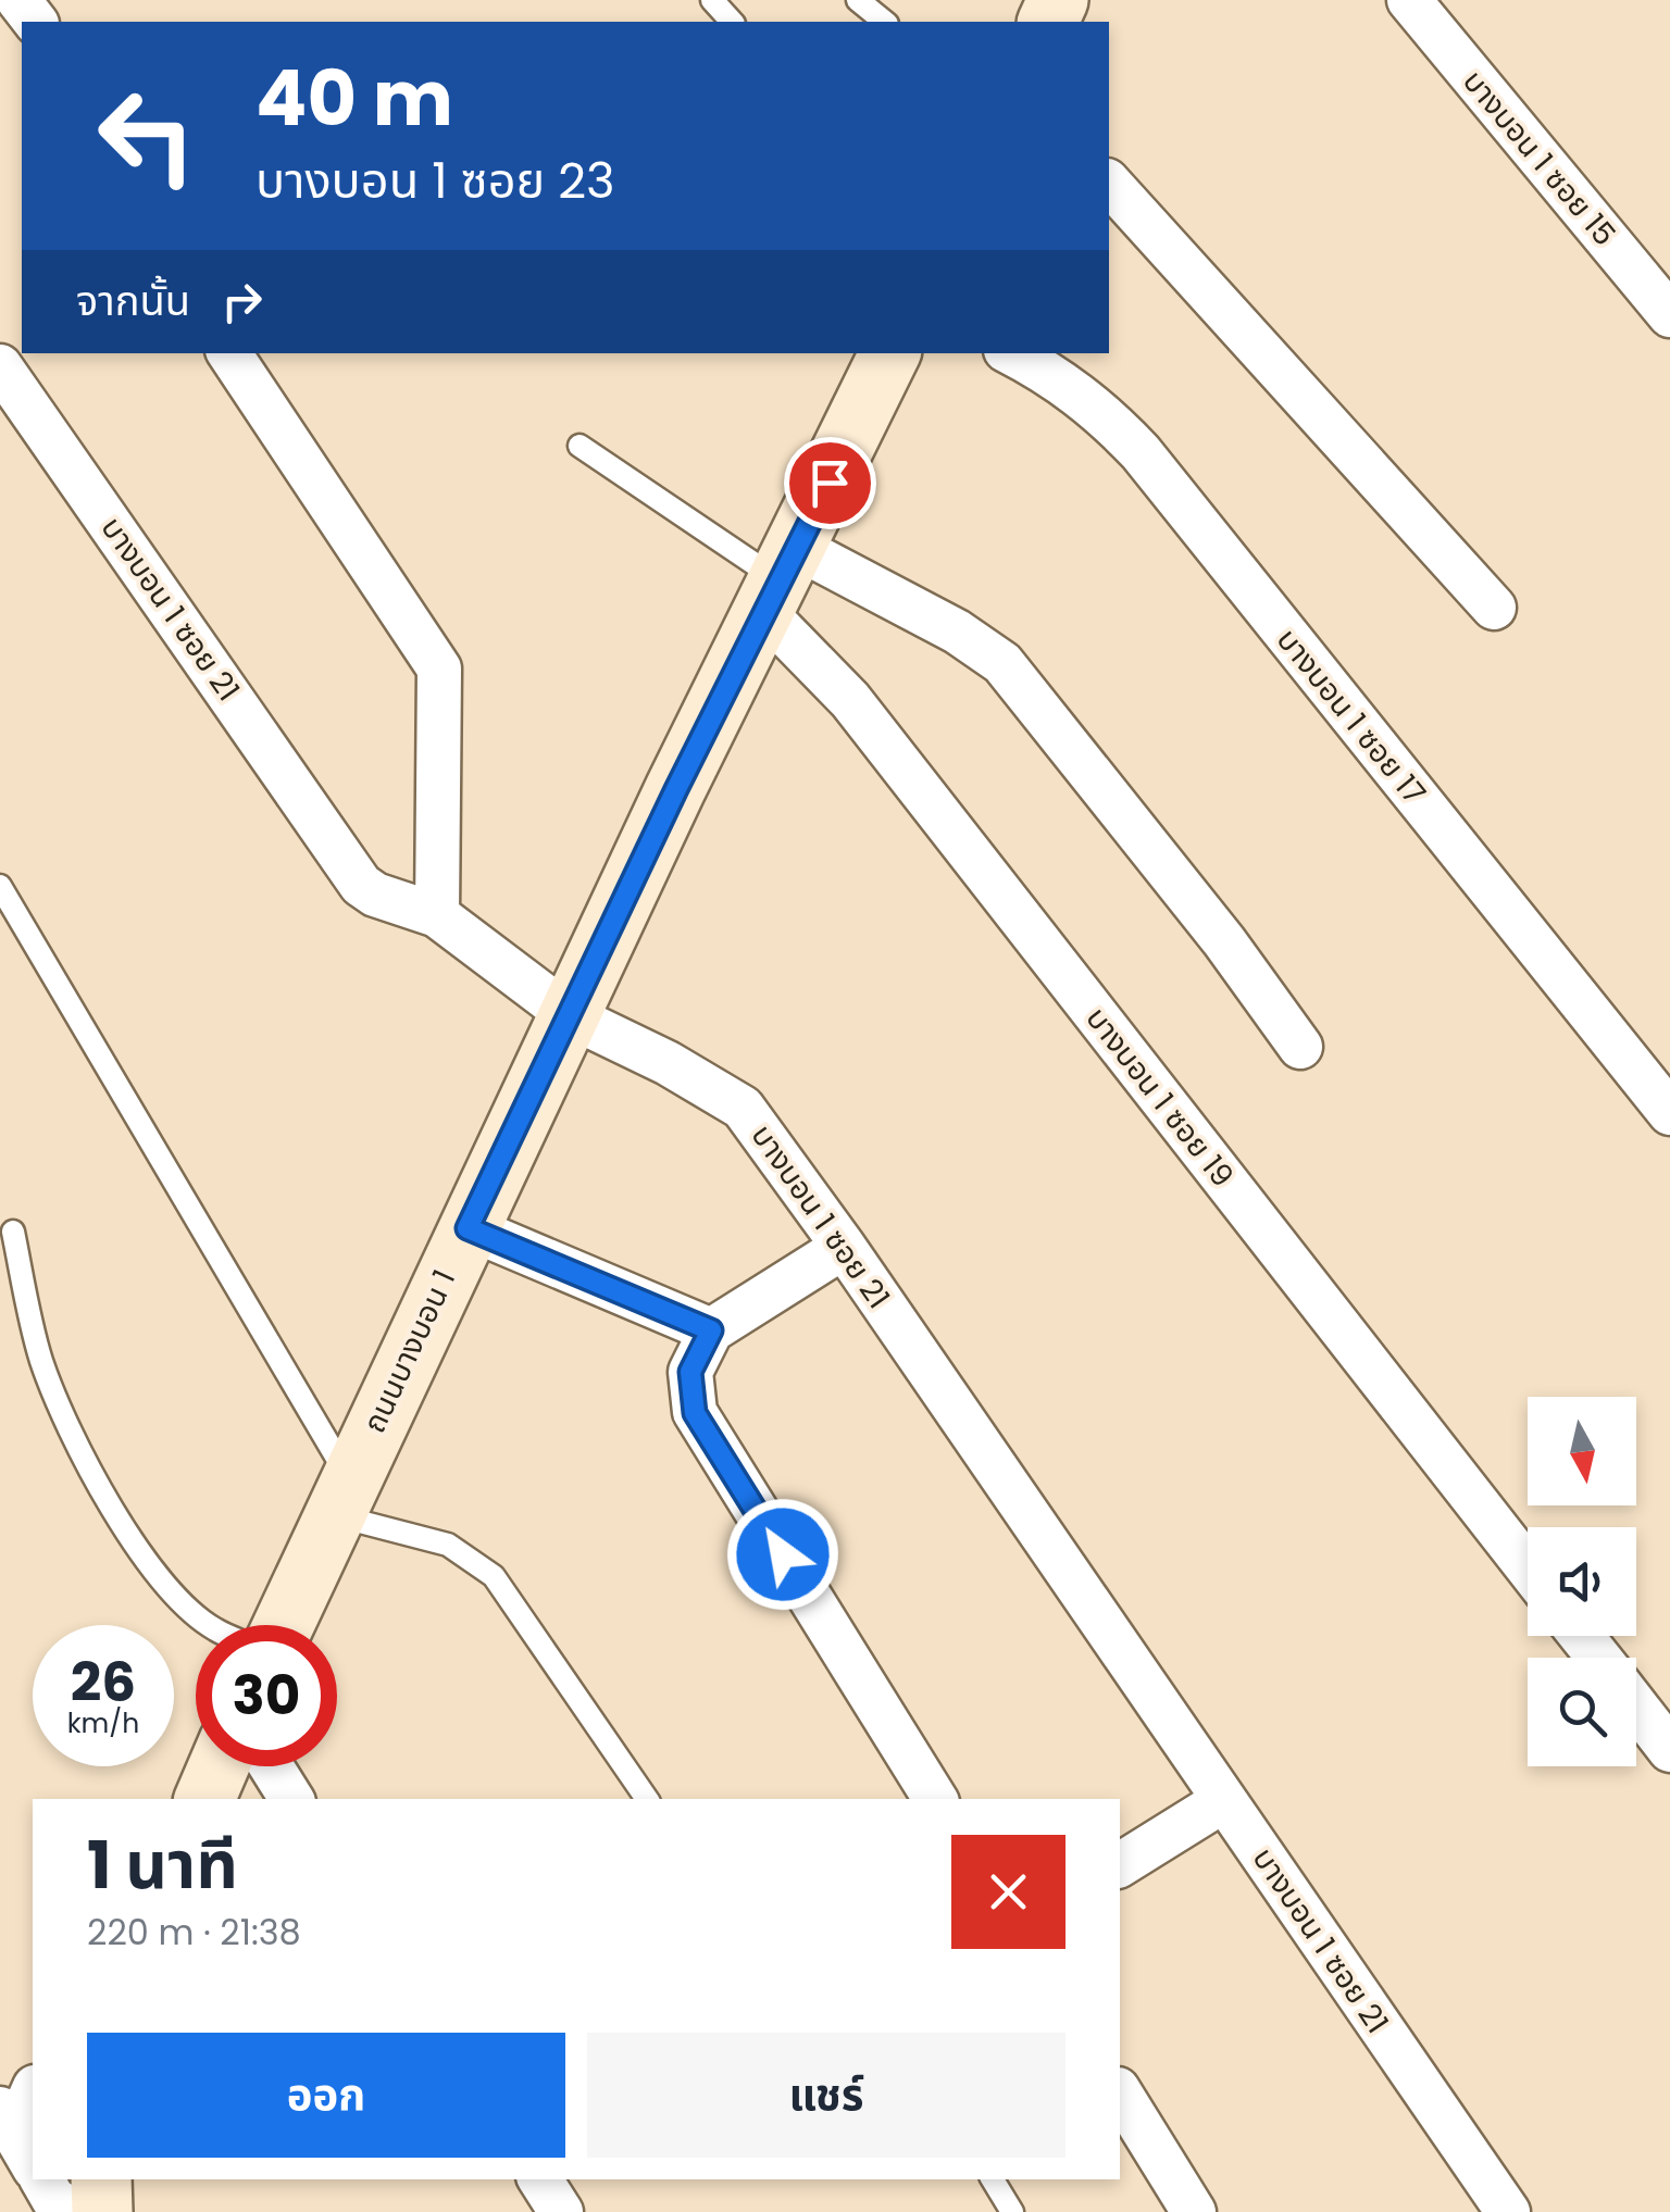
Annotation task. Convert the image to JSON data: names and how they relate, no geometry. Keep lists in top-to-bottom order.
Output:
{
  "streets": {
    "main road": ["ถนนบางบอน 1"],
    "street": [
      "บางบอน 1 ซอย 15",
      "บางบอน 1 ซอย 21",
      "บางบอน 1 ซอย 17",
      "บางบอน 1 ซอย 19"
    ]
  },
  "crossings": [
    ["บางบอน 1 ซอย 21", "ถนนบางบอน 1"],
    ["บางบอน 1 ซอย 19", "ถนนบางบอน 1"]
  ],
  "north": "bottom",
  "page": {
    "turn": ["40 m", "บางบอน 1 ซอย 23"],
    "then": "จากนั้น",
    "speed": "26 km/h",
    "limit": "30",
    "heading": ["1 นาที", "220 m · 21:38"],
    "buttons": ["ออก", "แชร์"]
  }
}
